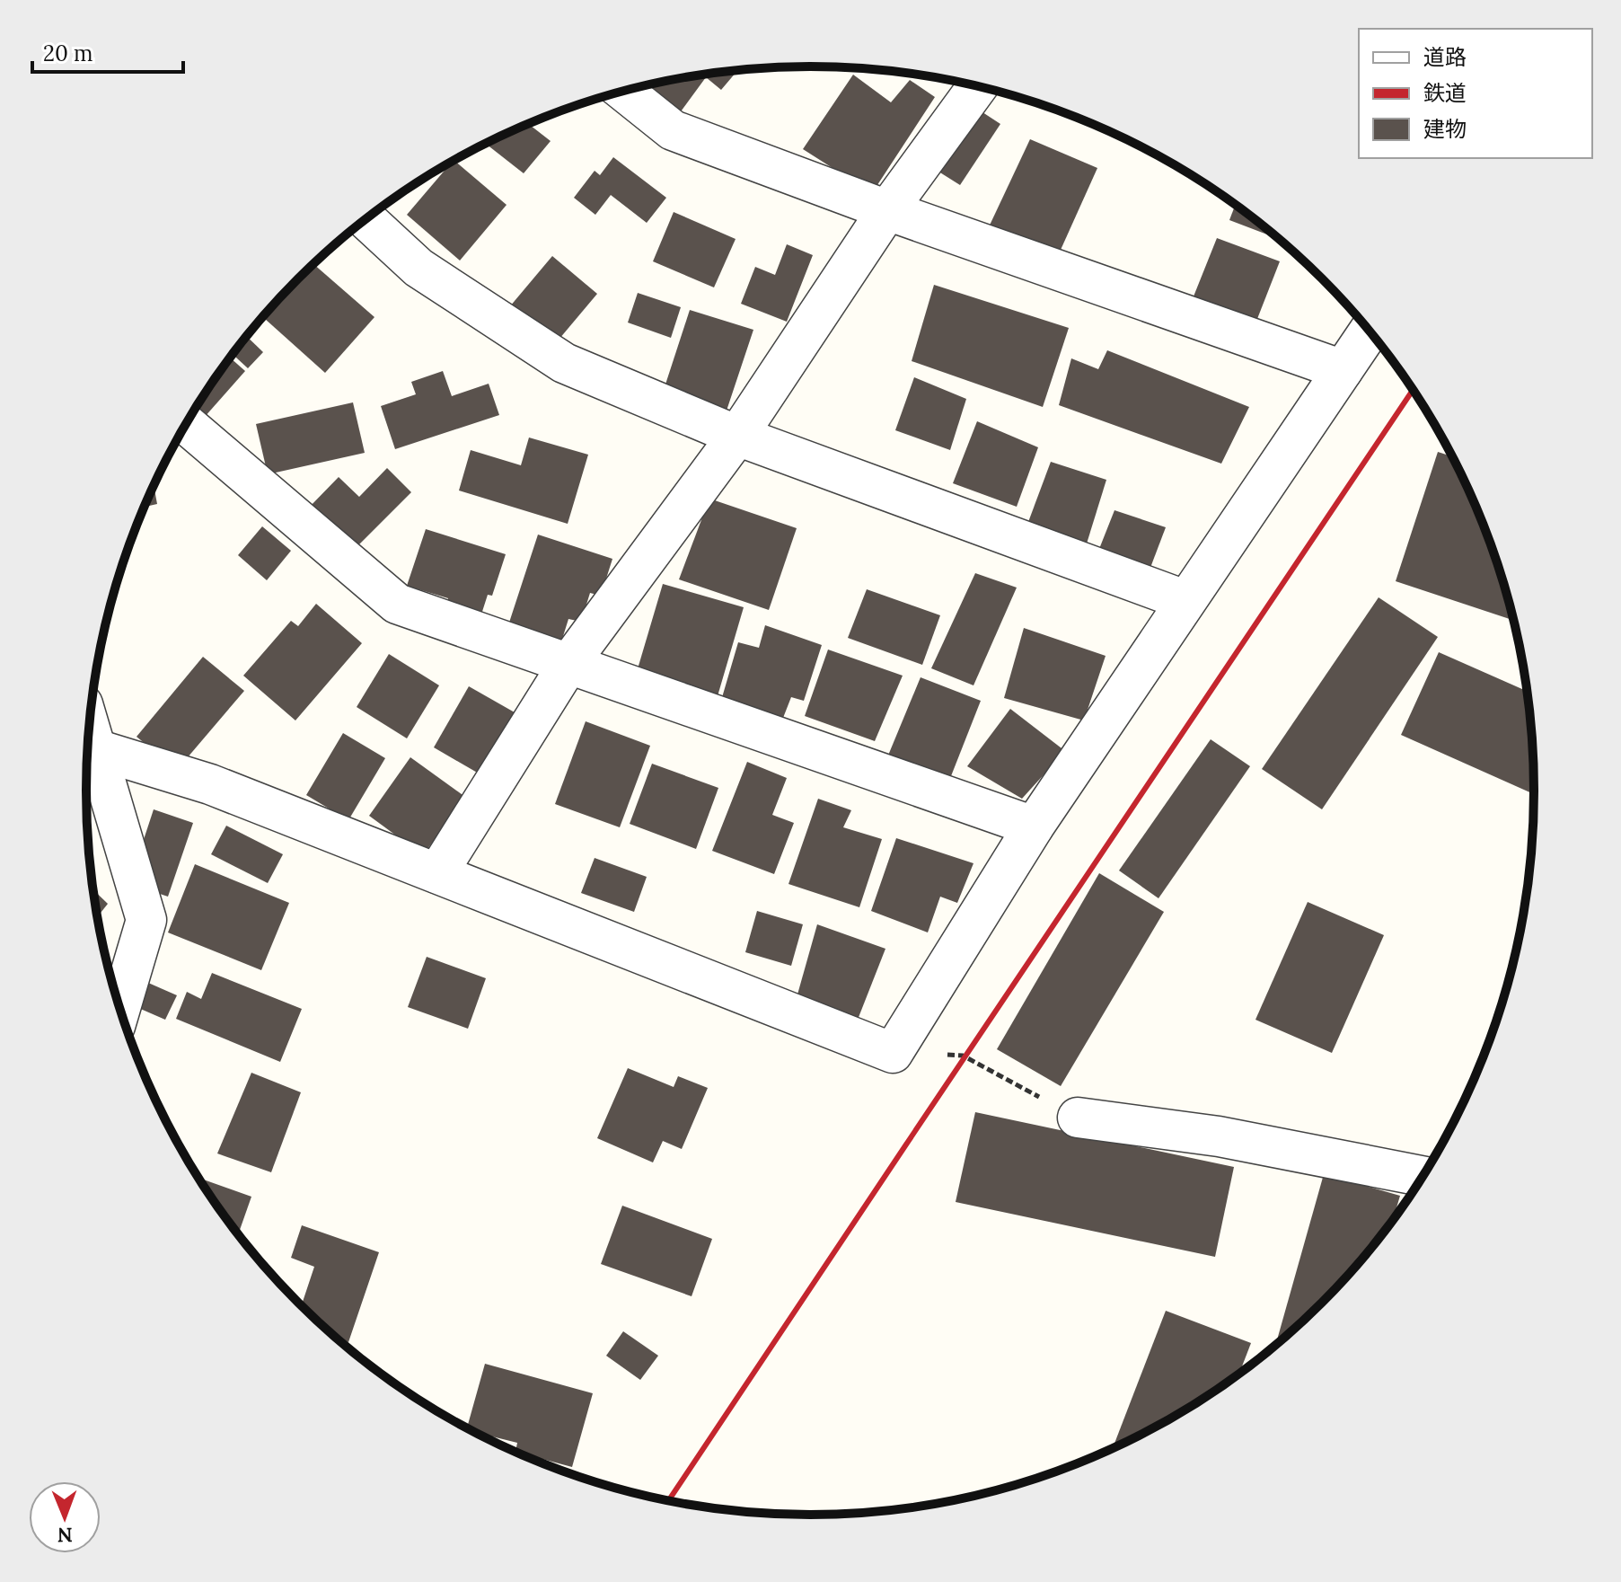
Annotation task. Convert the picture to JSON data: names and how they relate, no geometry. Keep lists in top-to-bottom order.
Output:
{
  "legend": ["道路", "鉄道", "建物"],
  "scale_bar": "20 m",
  "north": "bottom"
}
